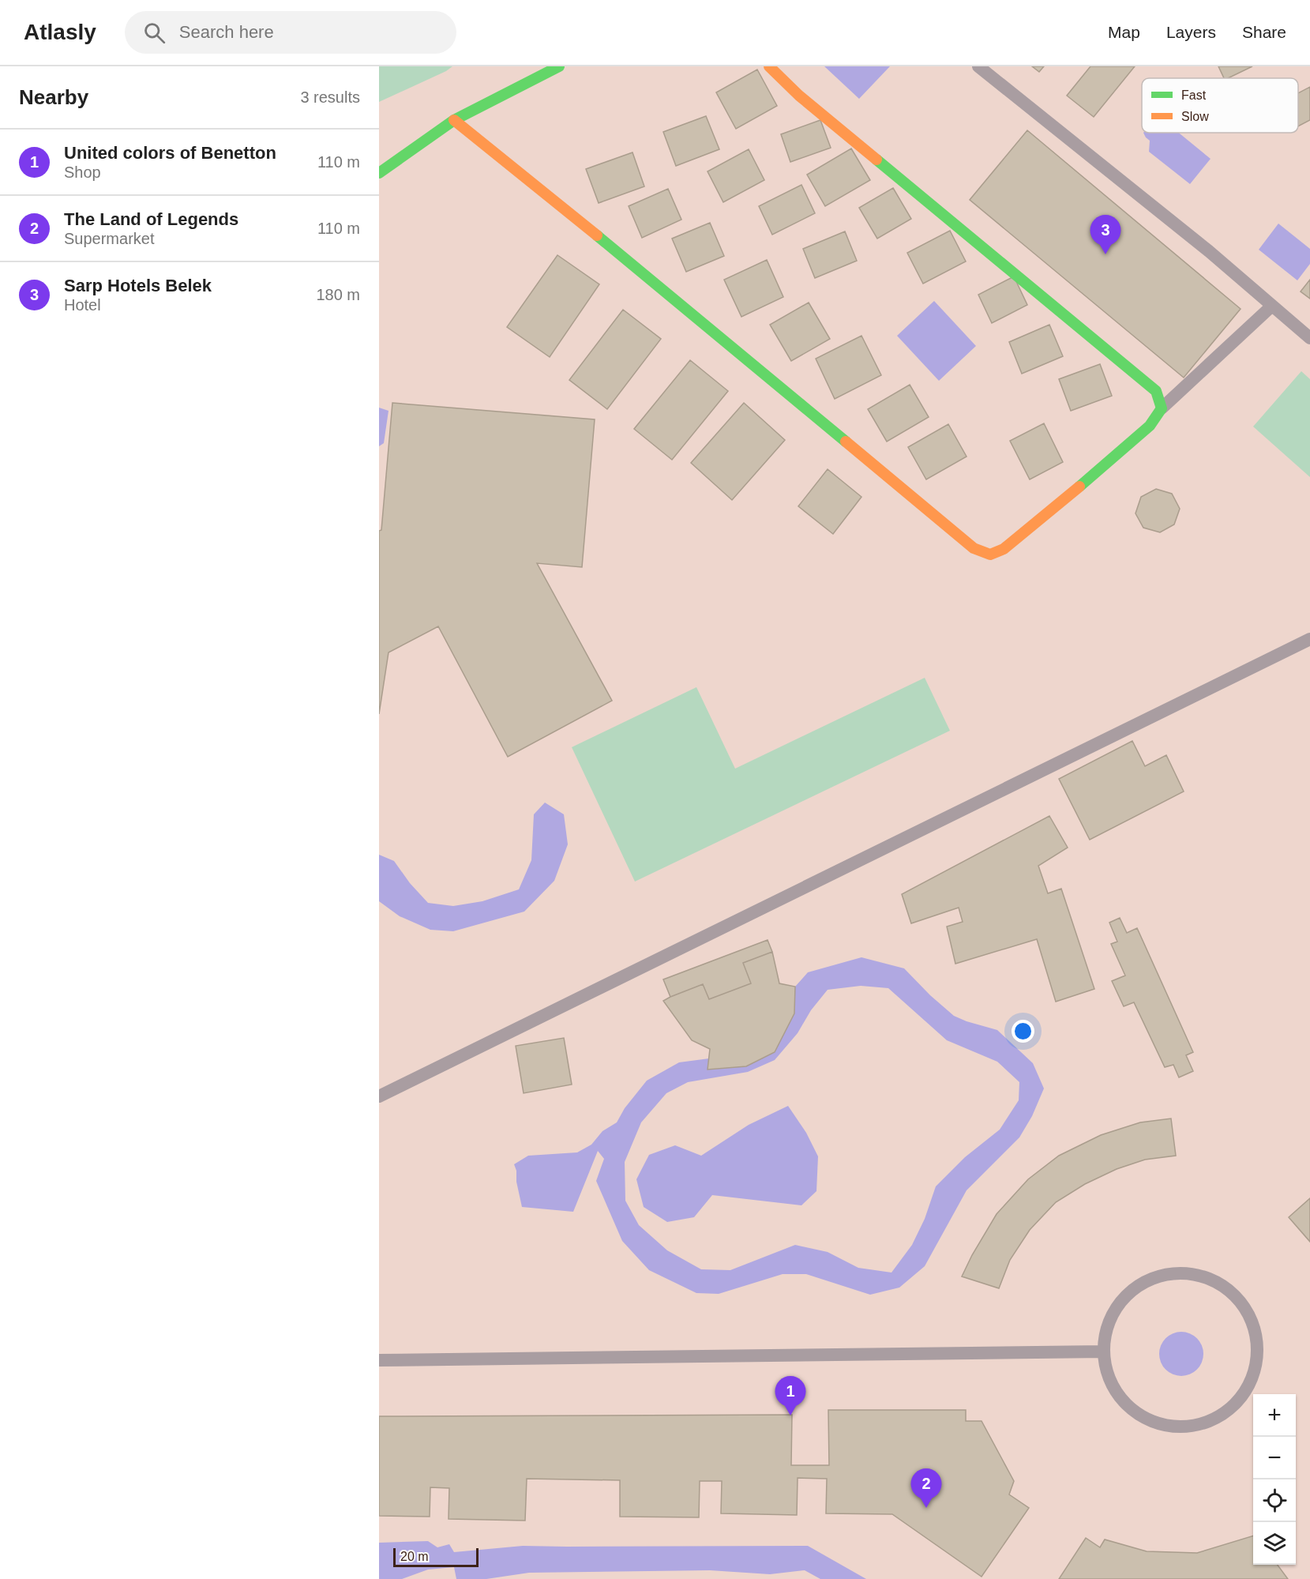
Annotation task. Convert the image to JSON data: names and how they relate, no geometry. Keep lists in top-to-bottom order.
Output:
{
  "legend": ["Fast", "Slow"],
  "scale_bar": "20 m",
  "page": {
    "header": "Atlasly",
    "search": "Search here",
    "nav": ["Map", "Layers", "Share"],
    "heading": ["Nearby", "3 results"],
    "list": [
      {
        "mark": "1",
        "name": "United colors of Benetton",
        "note": "Shop",
        "value": "110 m"
      },
      {
        "mark": "2",
        "name": "The Land of Legends",
        "note": "Supermarket",
        "value": "110 m"
      },
      {
        "mark": "3",
        "name": "Sarp Hotels Belek",
        "note": "Hotel",
        "value": "180 m"
      }
    ],
    "pins": ["3", "1", "2"],
    "map_buttons": ["+", "−"],
    "scale": "20 m"
  }
}
